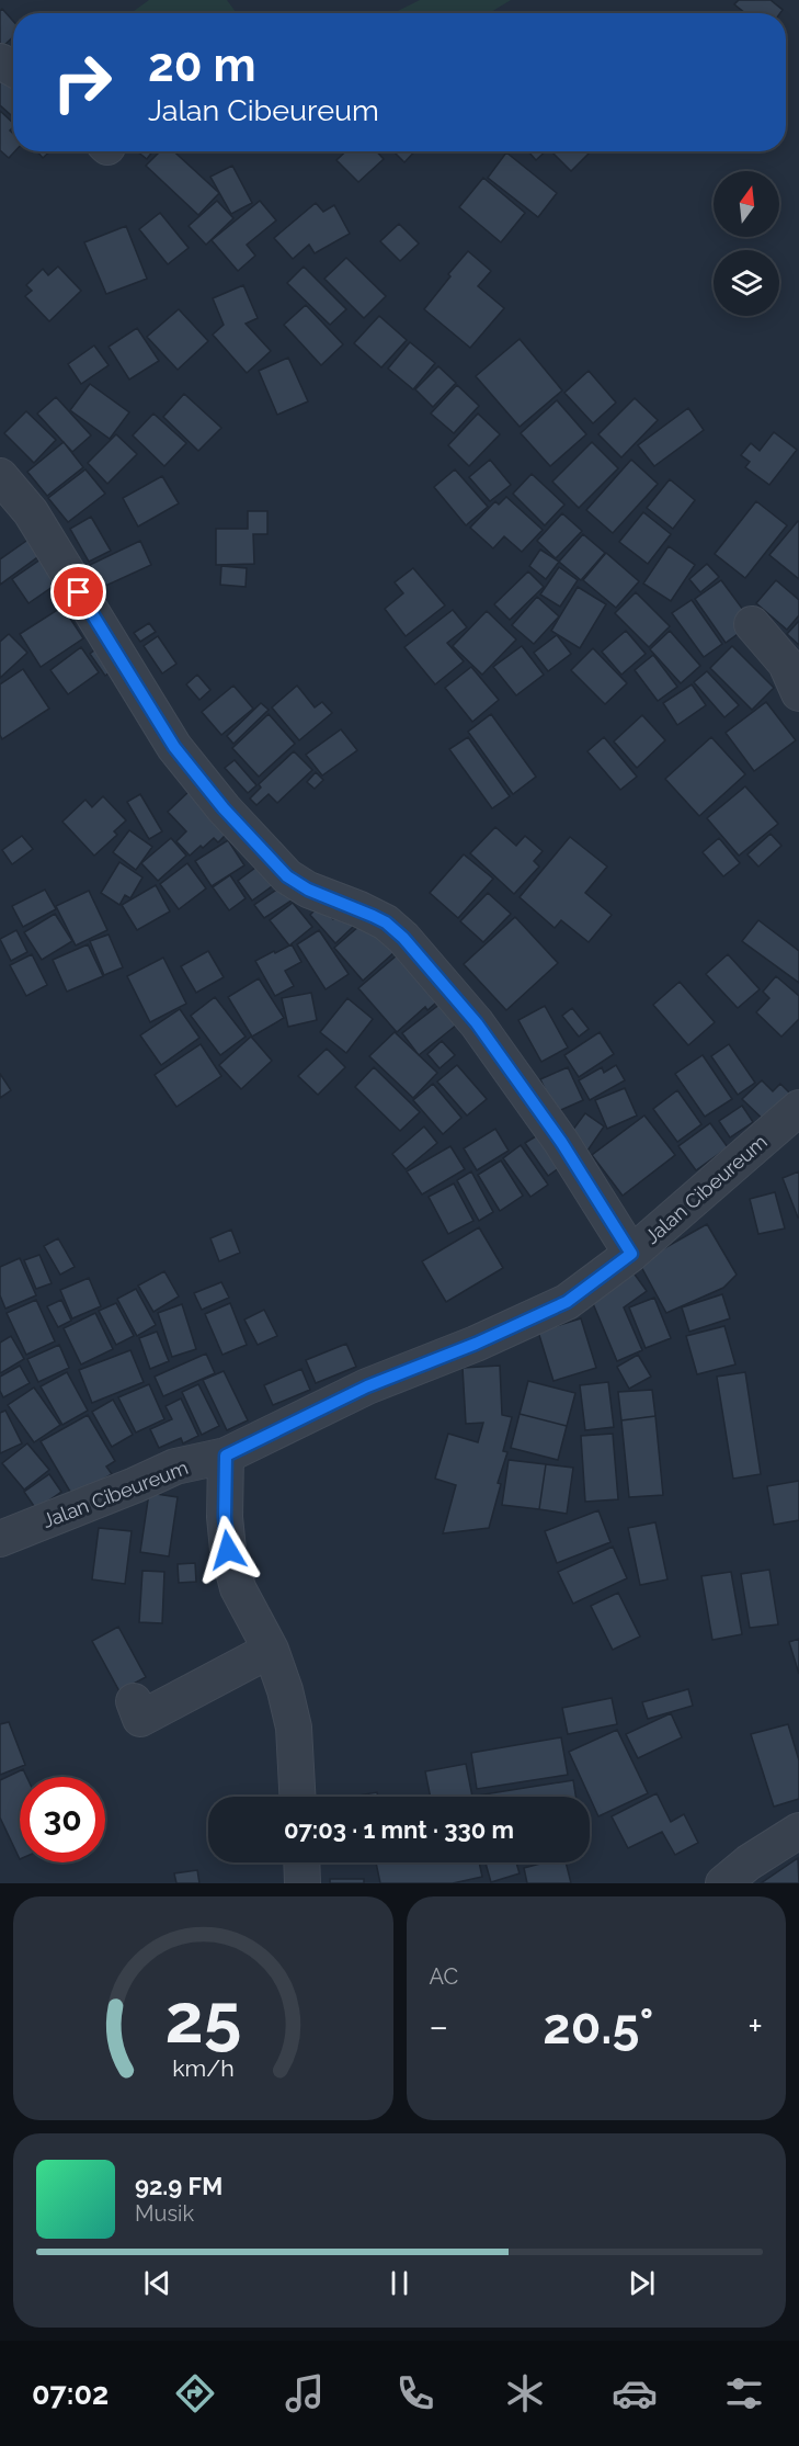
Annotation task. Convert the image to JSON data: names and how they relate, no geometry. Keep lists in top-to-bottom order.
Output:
{
  "streets": {
    "street": ["Jalan Cibeureum"]
  },
  "north": "top",
  "page": {
    "turn": ["20 m", "Jalan Cibeureum"],
    "limit": "30",
    "trip": "07:03 · 1 mnt · 330 m",
    "tile": "AC",
    "heat": ["−", "20.5°", "+"],
    "song": ["92.9 FM", "Musik"],
    "tabs": "07:02",
    "gauge": ["25", "km/h"]
  }
}
